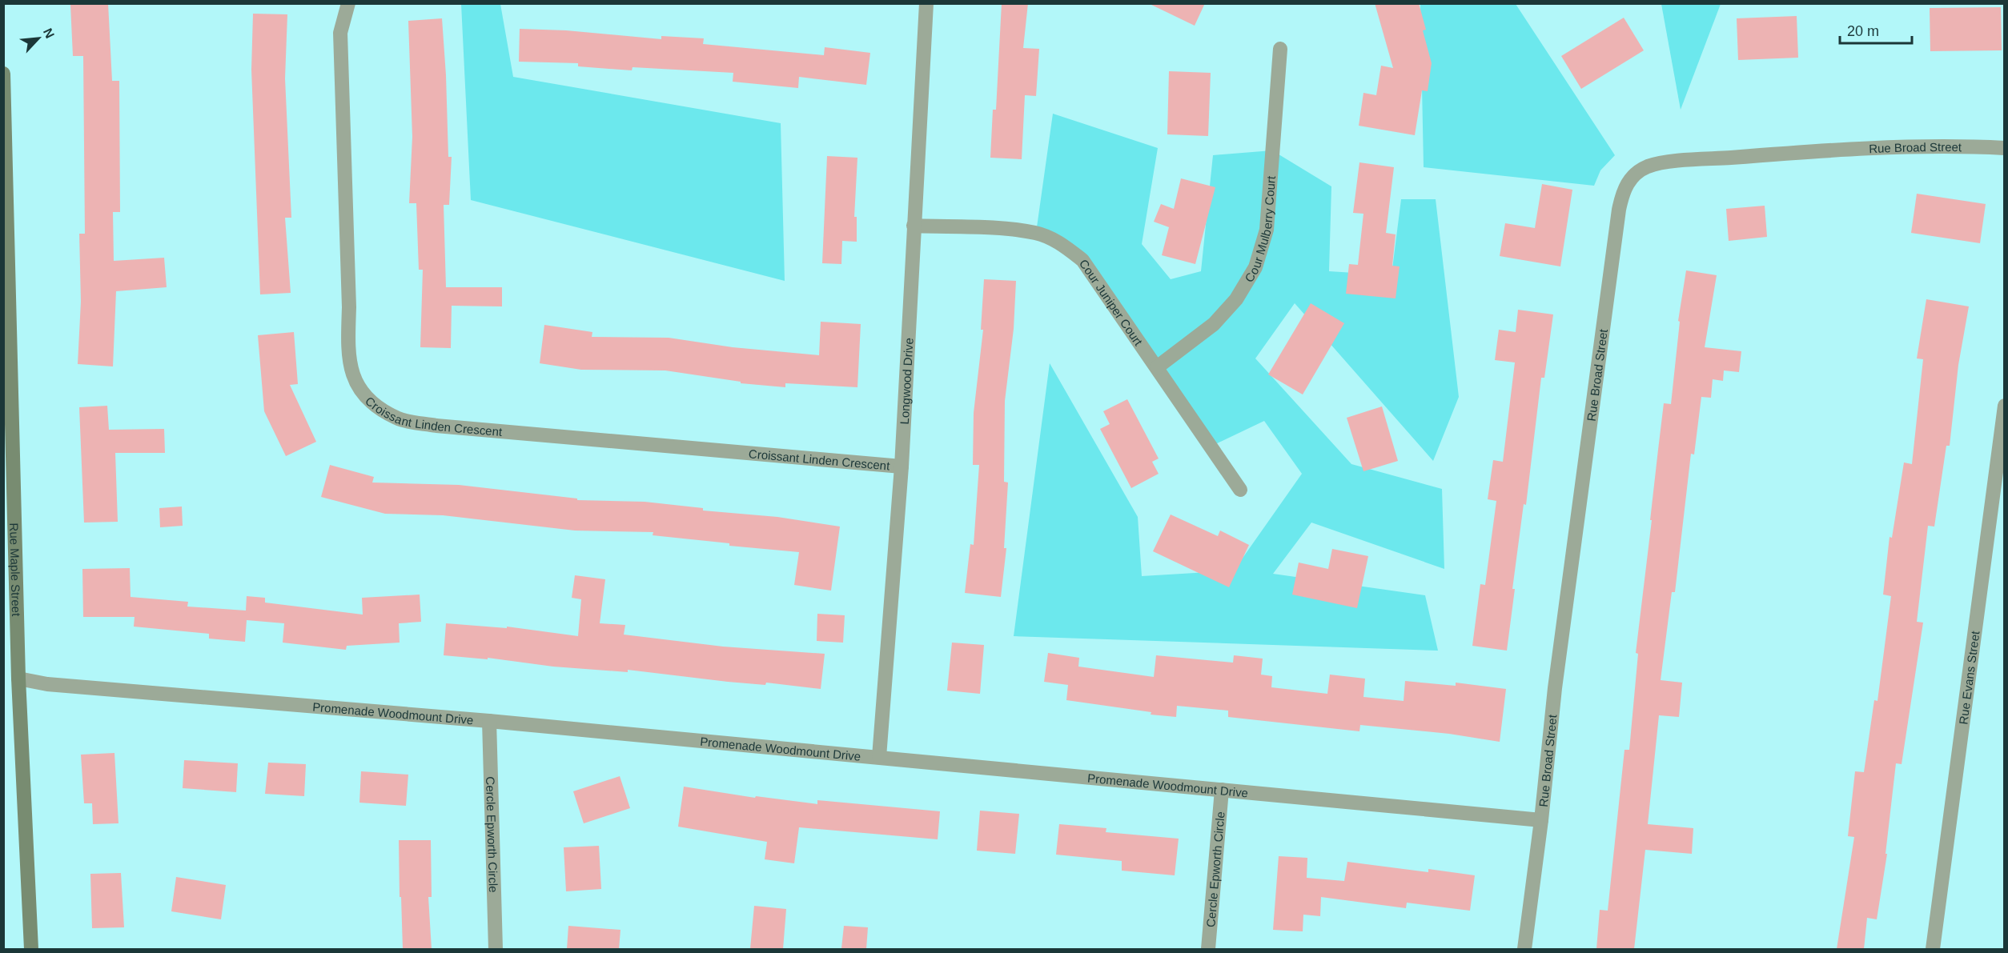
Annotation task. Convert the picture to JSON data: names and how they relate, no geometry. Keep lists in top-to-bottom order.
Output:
{
  "streets": {
    "street": [
      "Rue Broad Street",
      "Cour Mulberry Court",
      "Cour Juniper Court",
      "Longwood Drive",
      "Croissant Linden Crescent",
      "Rue Maple Street",
      "Rue Evans Street",
      "Promenade Woodmount Drive",
      "Cercle Epworth Circle"
    ]
  },
  "crossings": [
    ["Rue Broad Street", "Promenade Woodmount Drive"],
    ["Cour Mulberry Court", "Cour Juniper Court"],
    ["Cour Juniper Court", "Longwood Drive"],
    ["Longwood Drive", "Croissant Linden Crescent"],
    ["Longwood Drive", "Promenade Woodmount Drive"],
    ["Rue Maple Street", "Promenade Woodmount Drive"],
    ["Promenade Woodmount Drive", "Cercle Epworth Circle"]
  ],
  "scale_bar": "20 m",
  "north": "top right"
}
